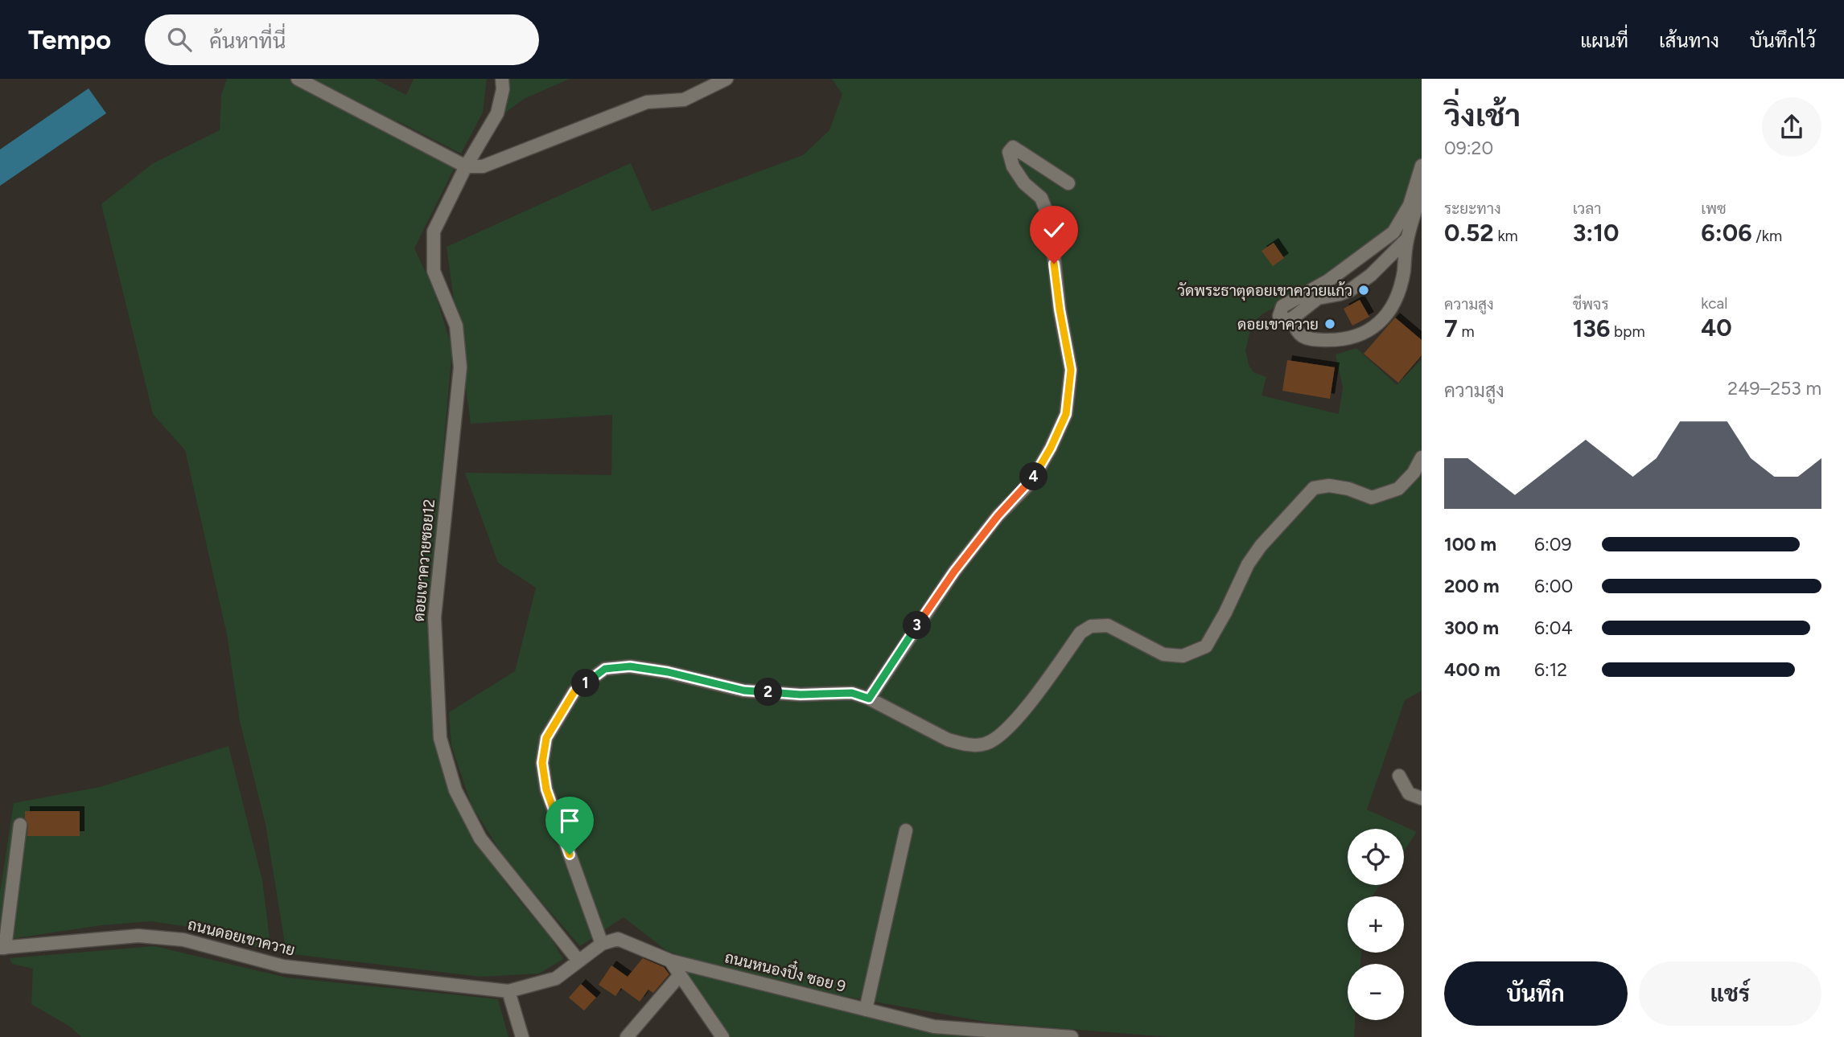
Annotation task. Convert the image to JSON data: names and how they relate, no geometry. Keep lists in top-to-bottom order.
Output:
{
  "streets": {
    "street": ["ดอยเขาควายซอย12", "ถนนดอยเขาควาย", "ถนนหนองปึ๋ง ซอย 9"]
  },
  "places": ["วัดพระธาตุดอยเขาควายแก้ว", "ดอยเขาควาย"],
  "page": {
    "header": "Tempo",
    "search": "ค้นหาที่นี่",
    "nav": ["แผนที่", "เส้นทาง", "บันทึกไว้"],
    "heading": ["วิ่งเช้า", "09:20"],
    "stats": [
      ["ระยะทาง", "0.52 km"],
      ["เวลา", "3:10"],
      ["เพซ", "6:06 /km"],
      ["ความสูง", "7 m"],
      ["ชีพจร", "136 bpm"],
      ["kcal", "40"]
    ],
    "chart": ["ความสูง", "249–253 m"],
    "pins": [
      "4",
      "3",
      "1",
      "2"
    ],
    "list": [
      {
        "name": "100 m",
        "note": "6:09"
      },
      {
        "name": "200 m",
        "note": "6:00"
      },
      {
        "name": "300 m",
        "note": "6:04"
      },
      {
        "name": "400 m",
        "note": "6:12"
      }
    ],
    "map_buttons": ["+", "−"],
    "buttons": ["บันทึก", "แชร์"]
  }
}
